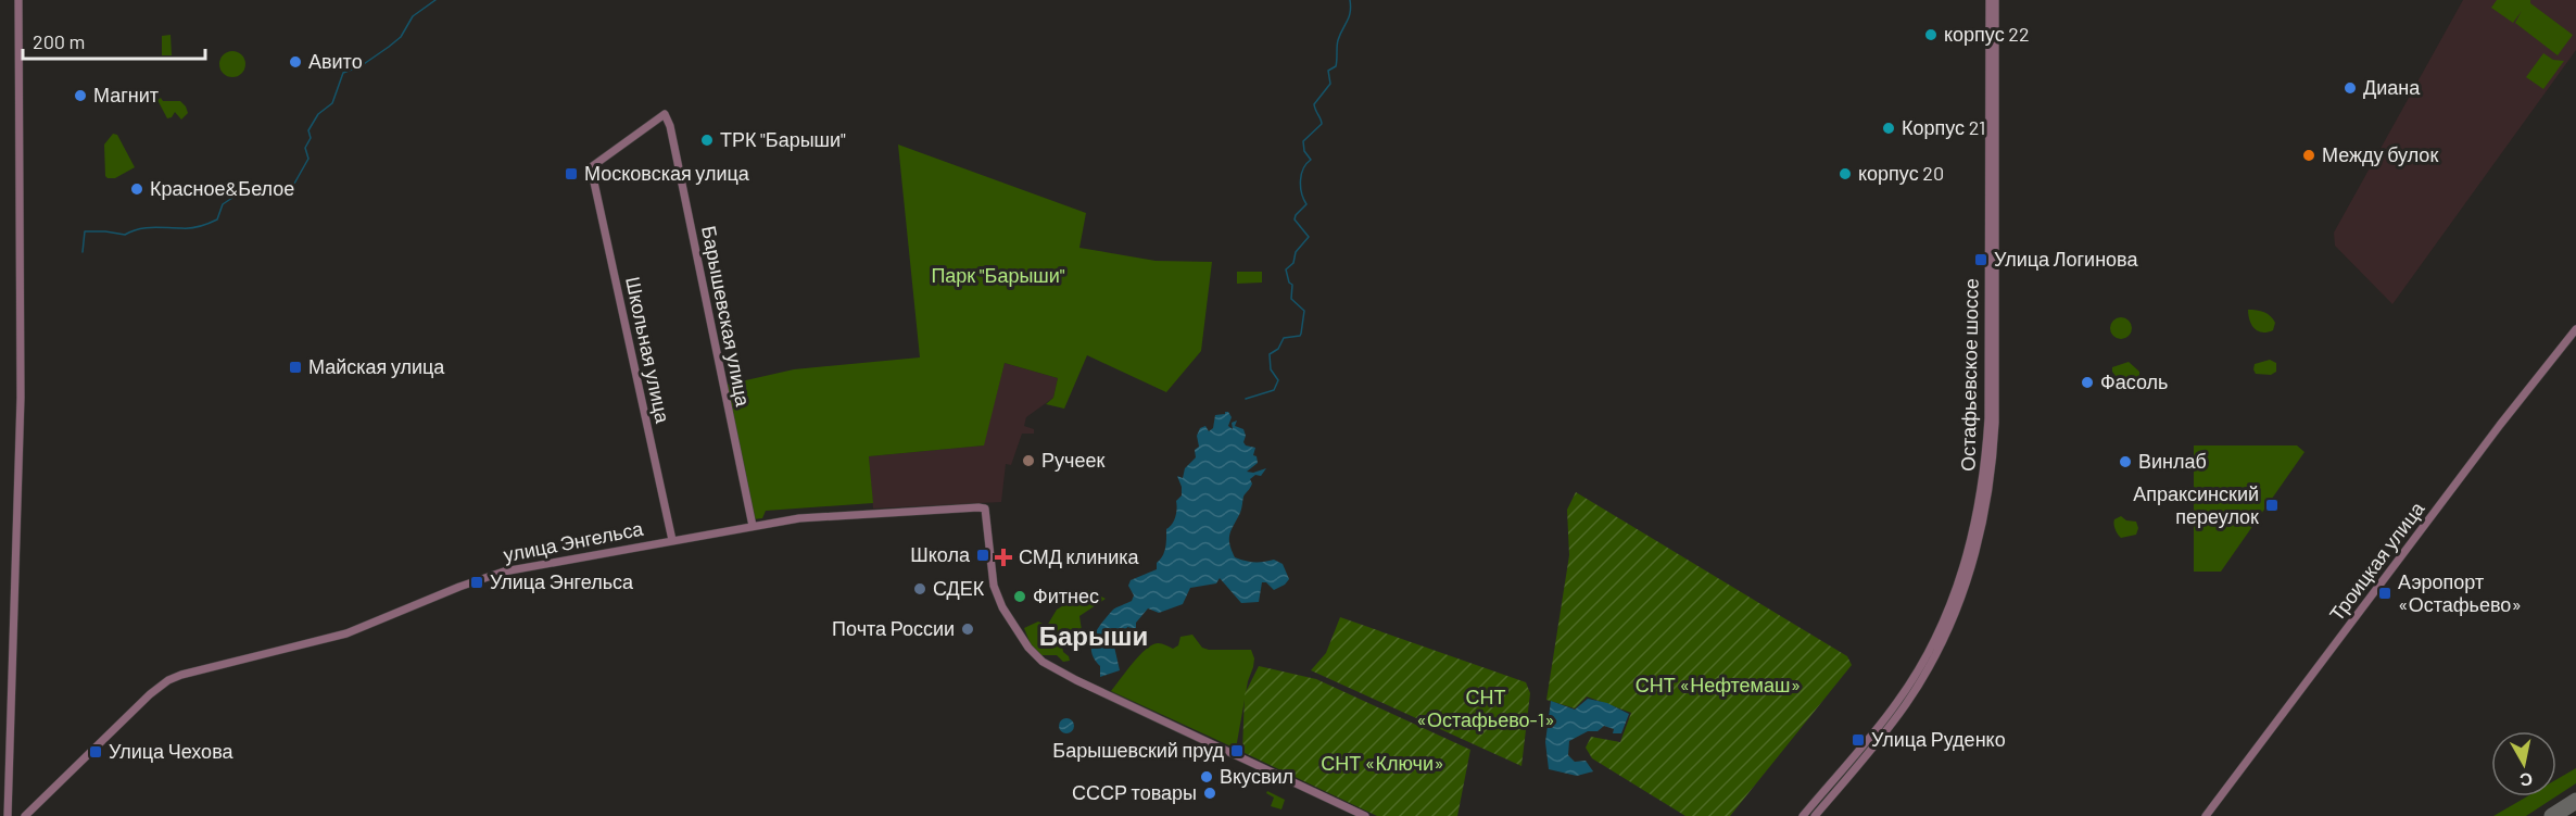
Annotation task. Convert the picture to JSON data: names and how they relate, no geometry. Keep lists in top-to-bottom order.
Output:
{
  "streets": {
    "street": [
      "Барышевская улица",
      "Школьная улица",
      "Остафьевское шоссе",
      "улица Энгельса",
      "Троицкая улица"
    ]
  },
  "crossings": [
    ["Барышевская улица", "Школьная улица"],
    ["Барышевская улица", "улица Энгельса"],
    ["Школьная улица", "улица Энгельса"]
  ],
  "districts": ["Барыши"],
  "parks": [
    "Парк \"Барыши\"",
    "СНТ «Нефтемаш»",
    "СНТ «Остафьево-1»",
    "СНТ «Ключи»"
  ],
  "places": {
    "other": [
      "корпус 22",
      "Авито",
      "Диана",
      "Магнит",
      "Корпус 21",
      "ТРК \"Барыши\"",
      "Между булок",
      "корпус 20",
      "Красное&Белое",
      "Фасоль",
      "Ручеек",
      "Винлаб",
      "СДЕК",
      "Фитнес",
      "Почта России",
      "Вкусвил",
      "СССР товары"
    ],
    "transit": [
      "Московская улица",
      "Улица Логинова",
      "Майская улица",
      "Апраксинский переулок",
      "Школа",
      "Улица Энгельса",
      "Аэропорт «Остафьево»",
      "Улица Руденко",
      "Барышевский пруд",
      "Улица Чехова"
    ],
    "health": ["СМД клиника"]
  },
  "scale_bar": "200 m",
  "north": "bottom"
}
